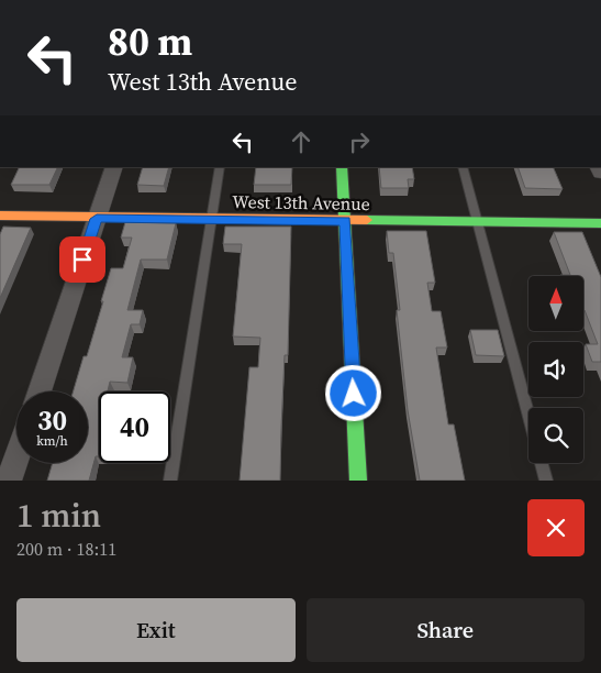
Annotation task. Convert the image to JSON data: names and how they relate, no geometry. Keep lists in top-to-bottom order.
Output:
{
  "streets": {
    "street": ["West 13th Avenue"]
  },
  "north": "top",
  "page": {
    "turn": ["80 m", "West 13th Avenue"],
    "speed": "30 km/h",
    "limit": "40",
    "heading": ["1 min", "200 m · 18:11"],
    "buttons": ["Exit", "Share"]
  }
}
